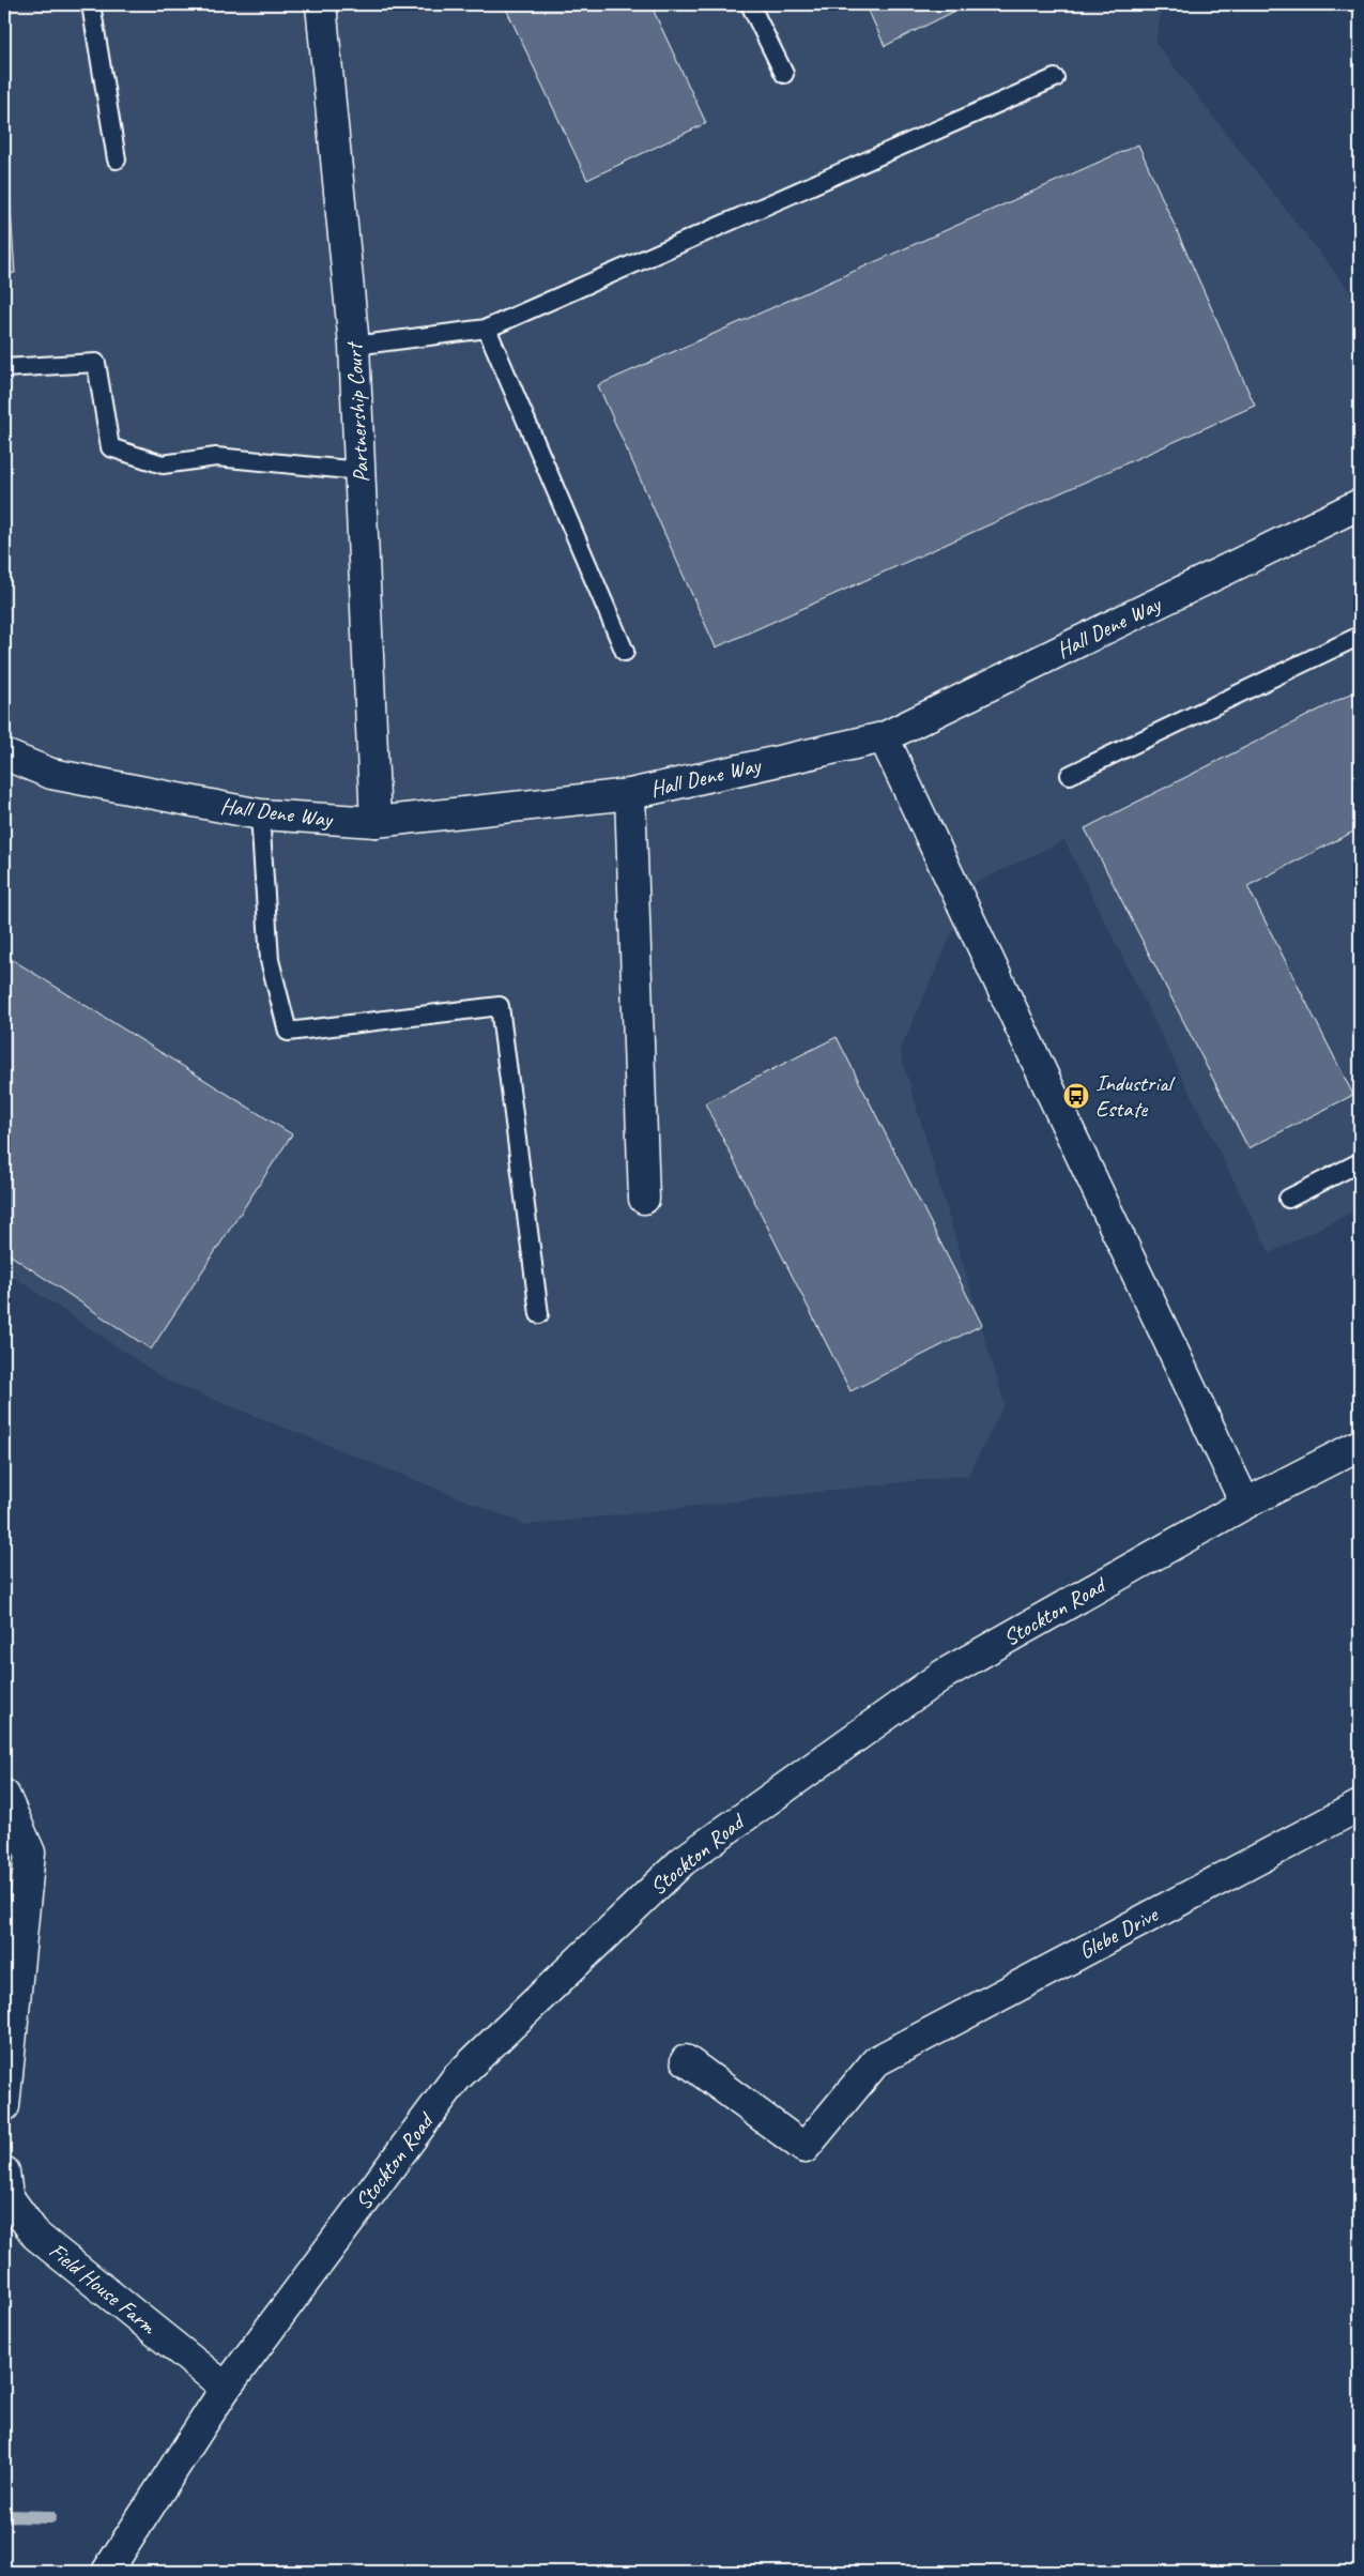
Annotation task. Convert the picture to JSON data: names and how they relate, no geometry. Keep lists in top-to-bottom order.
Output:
{
  "streets": {
    "street": [
      "Partnership Court",
      "Hall Dene Way",
      "Stockton Road",
      "Glebe Drive",
      "Field House Farm"
    ]
  },
  "crossings": [
    ["Partnership Court", "Hall Dene Way"],
    ["Stockton Road", "Field House Farm"]
  ],
  "places": {
    "bus stop": ["Industrial Estate"]
  }
}
